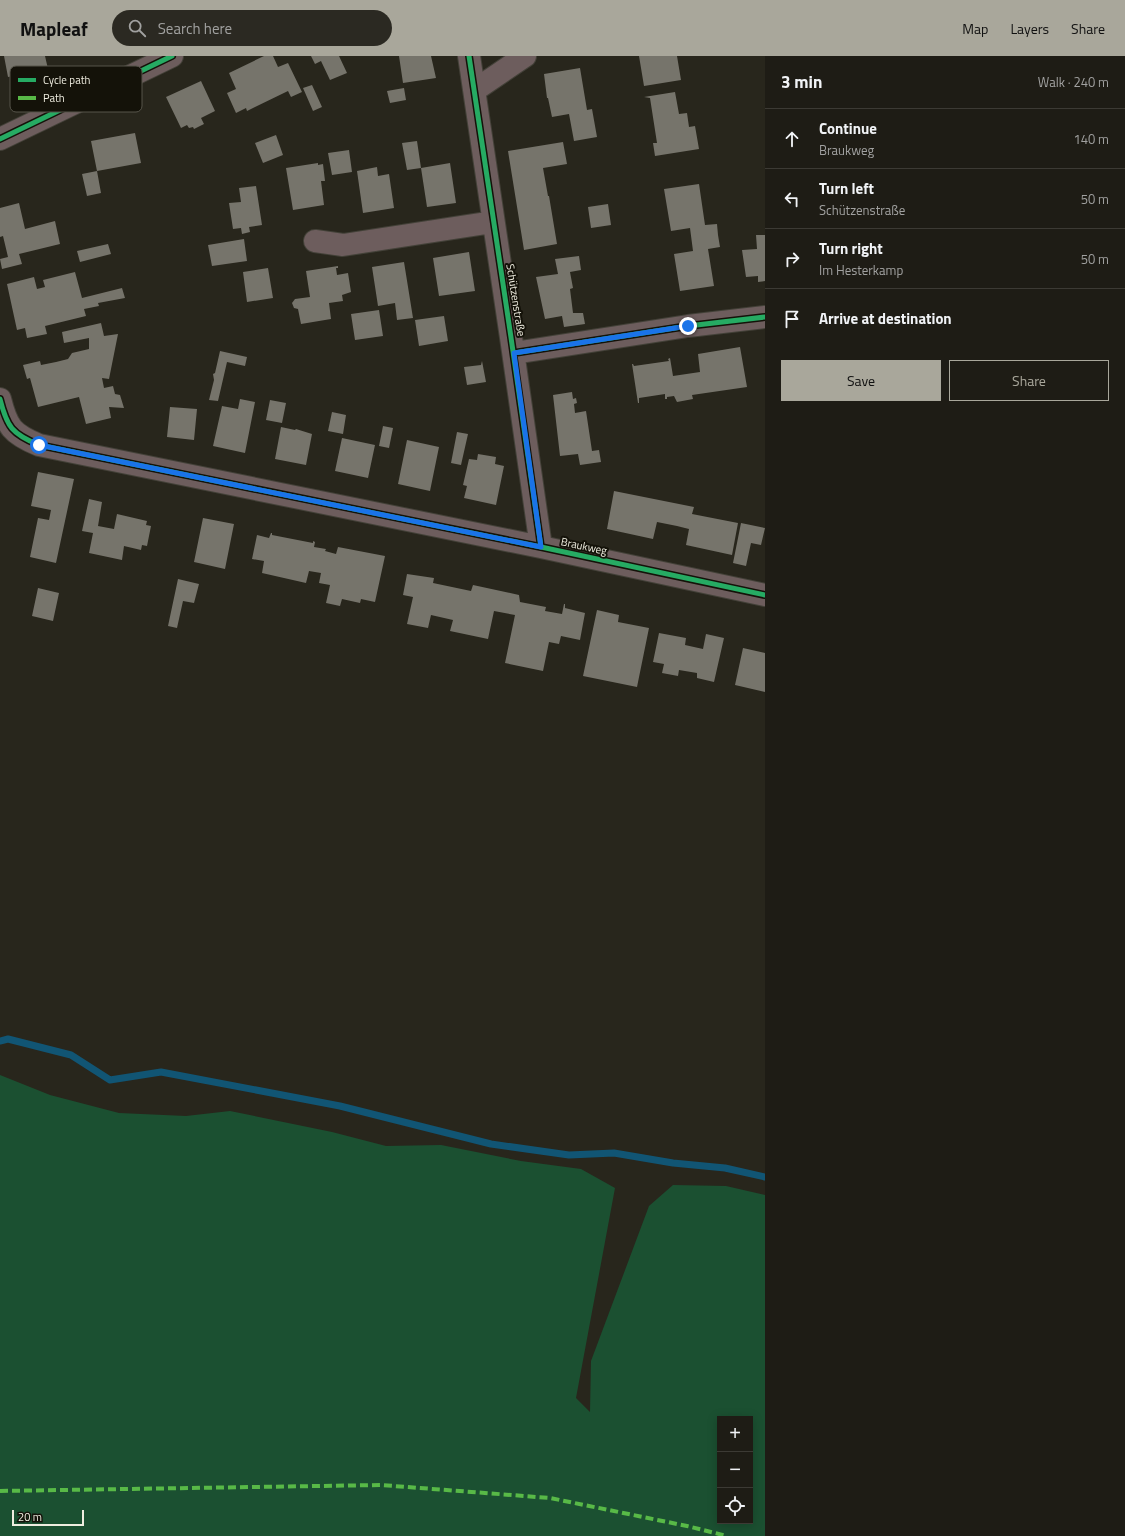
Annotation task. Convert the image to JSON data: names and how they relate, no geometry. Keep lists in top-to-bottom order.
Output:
{
  "streets": {
    "street": ["Schützenstraße", "Braukweg"]
  },
  "crossings": [
    ["Schützenstraße", "Braukweg"]
  ],
  "legend": ["Cycle path", "Path"],
  "scale_bar": "20 m",
  "page": {
    "header": "Mapleaf",
    "search": "Search here",
    "nav": ["Map", "Layers", "Share"],
    "heading": ["3 min", "Walk · 240 m"],
    "list": [
      ["Continue", "Braukweg", "140 m"],
      ["Turn left", "Schützenstraße", "50 m"],
      ["Turn right", "Im Hesterkamp", "50 m"],
      "Arrive at destination"
    ],
    "buttons": ["Save", "Share"],
    "map_buttons": ["+", "−"],
    "scale": "20 m"
  }
}
